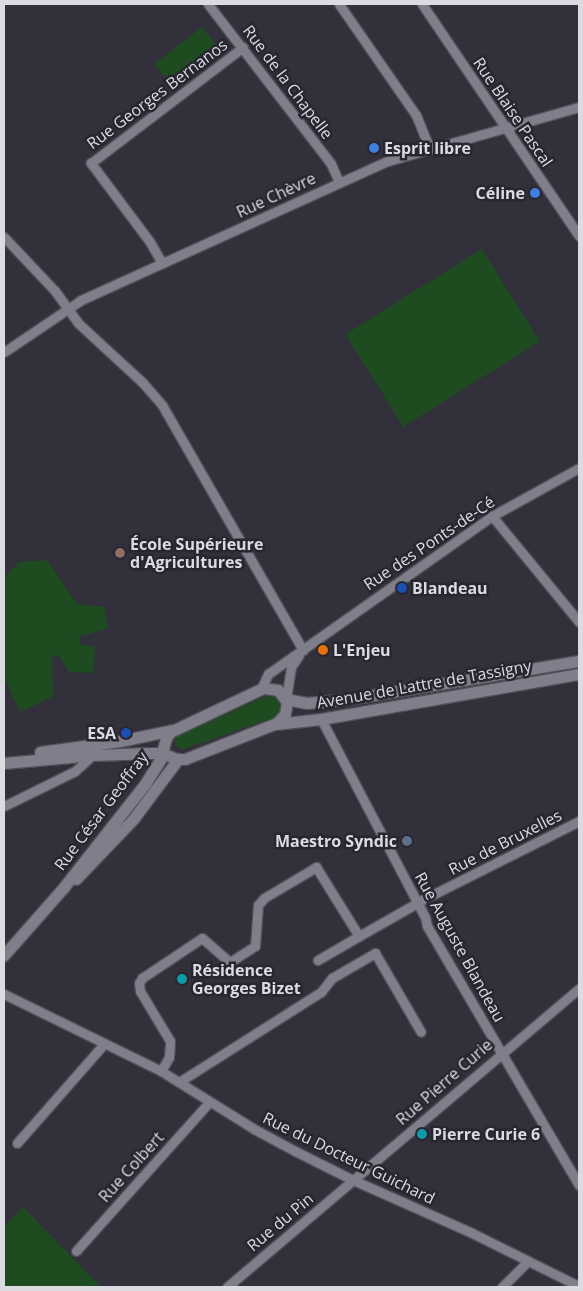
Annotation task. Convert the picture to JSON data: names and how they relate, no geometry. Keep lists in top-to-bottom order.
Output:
{
  "streets": {
    "street": [
      "Rue de la Chapelle",
      "Rue Georges Bernanos",
      "Rue Blaise Pascal",
      "Rue Chèvre",
      "Rue des Ponts-de-Cé",
      "Avenue de Lattre de Tassigny",
      "Rue César Geoffray",
      "Rue de Bruxelles",
      "Rue Auguste Blandeau",
      "Rue Pierre Curie",
      "Rue du Docteur Guichard",
      "Rue Colbert",
      "Rue du Pin"
    ]
  },
  "crossings": [
    ["Rue de la Chapelle", "Rue Georges Bernanos"],
    ["Rue de la Chapelle", "Rue Chèvre"],
    ["Rue Georges Bernanos", "Rue Chèvre"],
    ["Rue Blaise Pascal", "Rue Chèvre"],
    ["Rue des Ponts-de-Cé", "Avenue de Lattre de Tassigny"],
    ["Avenue de Lattre de Tassigny", "Rue César Geoffray"],
    ["Avenue de Lattre de Tassigny", "Rue Auguste Blandeau"],
    ["Rue de Bruxelles", "Rue Auguste Blandeau"],
    ["Rue Auguste Blandeau", "Rue Pierre Curie"],
    ["Rue Pierre Curie", "Rue du Docteur Guichard"],
    ["Rue Pierre Curie", "Rue du Pin"],
    ["Rue du Docteur Guichard", "Rue Colbert"],
    ["Rue du Docteur Guichard", "Rue du Pin"]
  ],
  "places": [
    "Esprit libre",
    "Céline",
    "École Supérieure d'Agricultures",
    "Blandeau",
    "L'Enjeu",
    "ESA",
    "Maestro Syndic",
    "Résidence Georges Bizet",
    "Pierre Curie 6"
  ]
}
